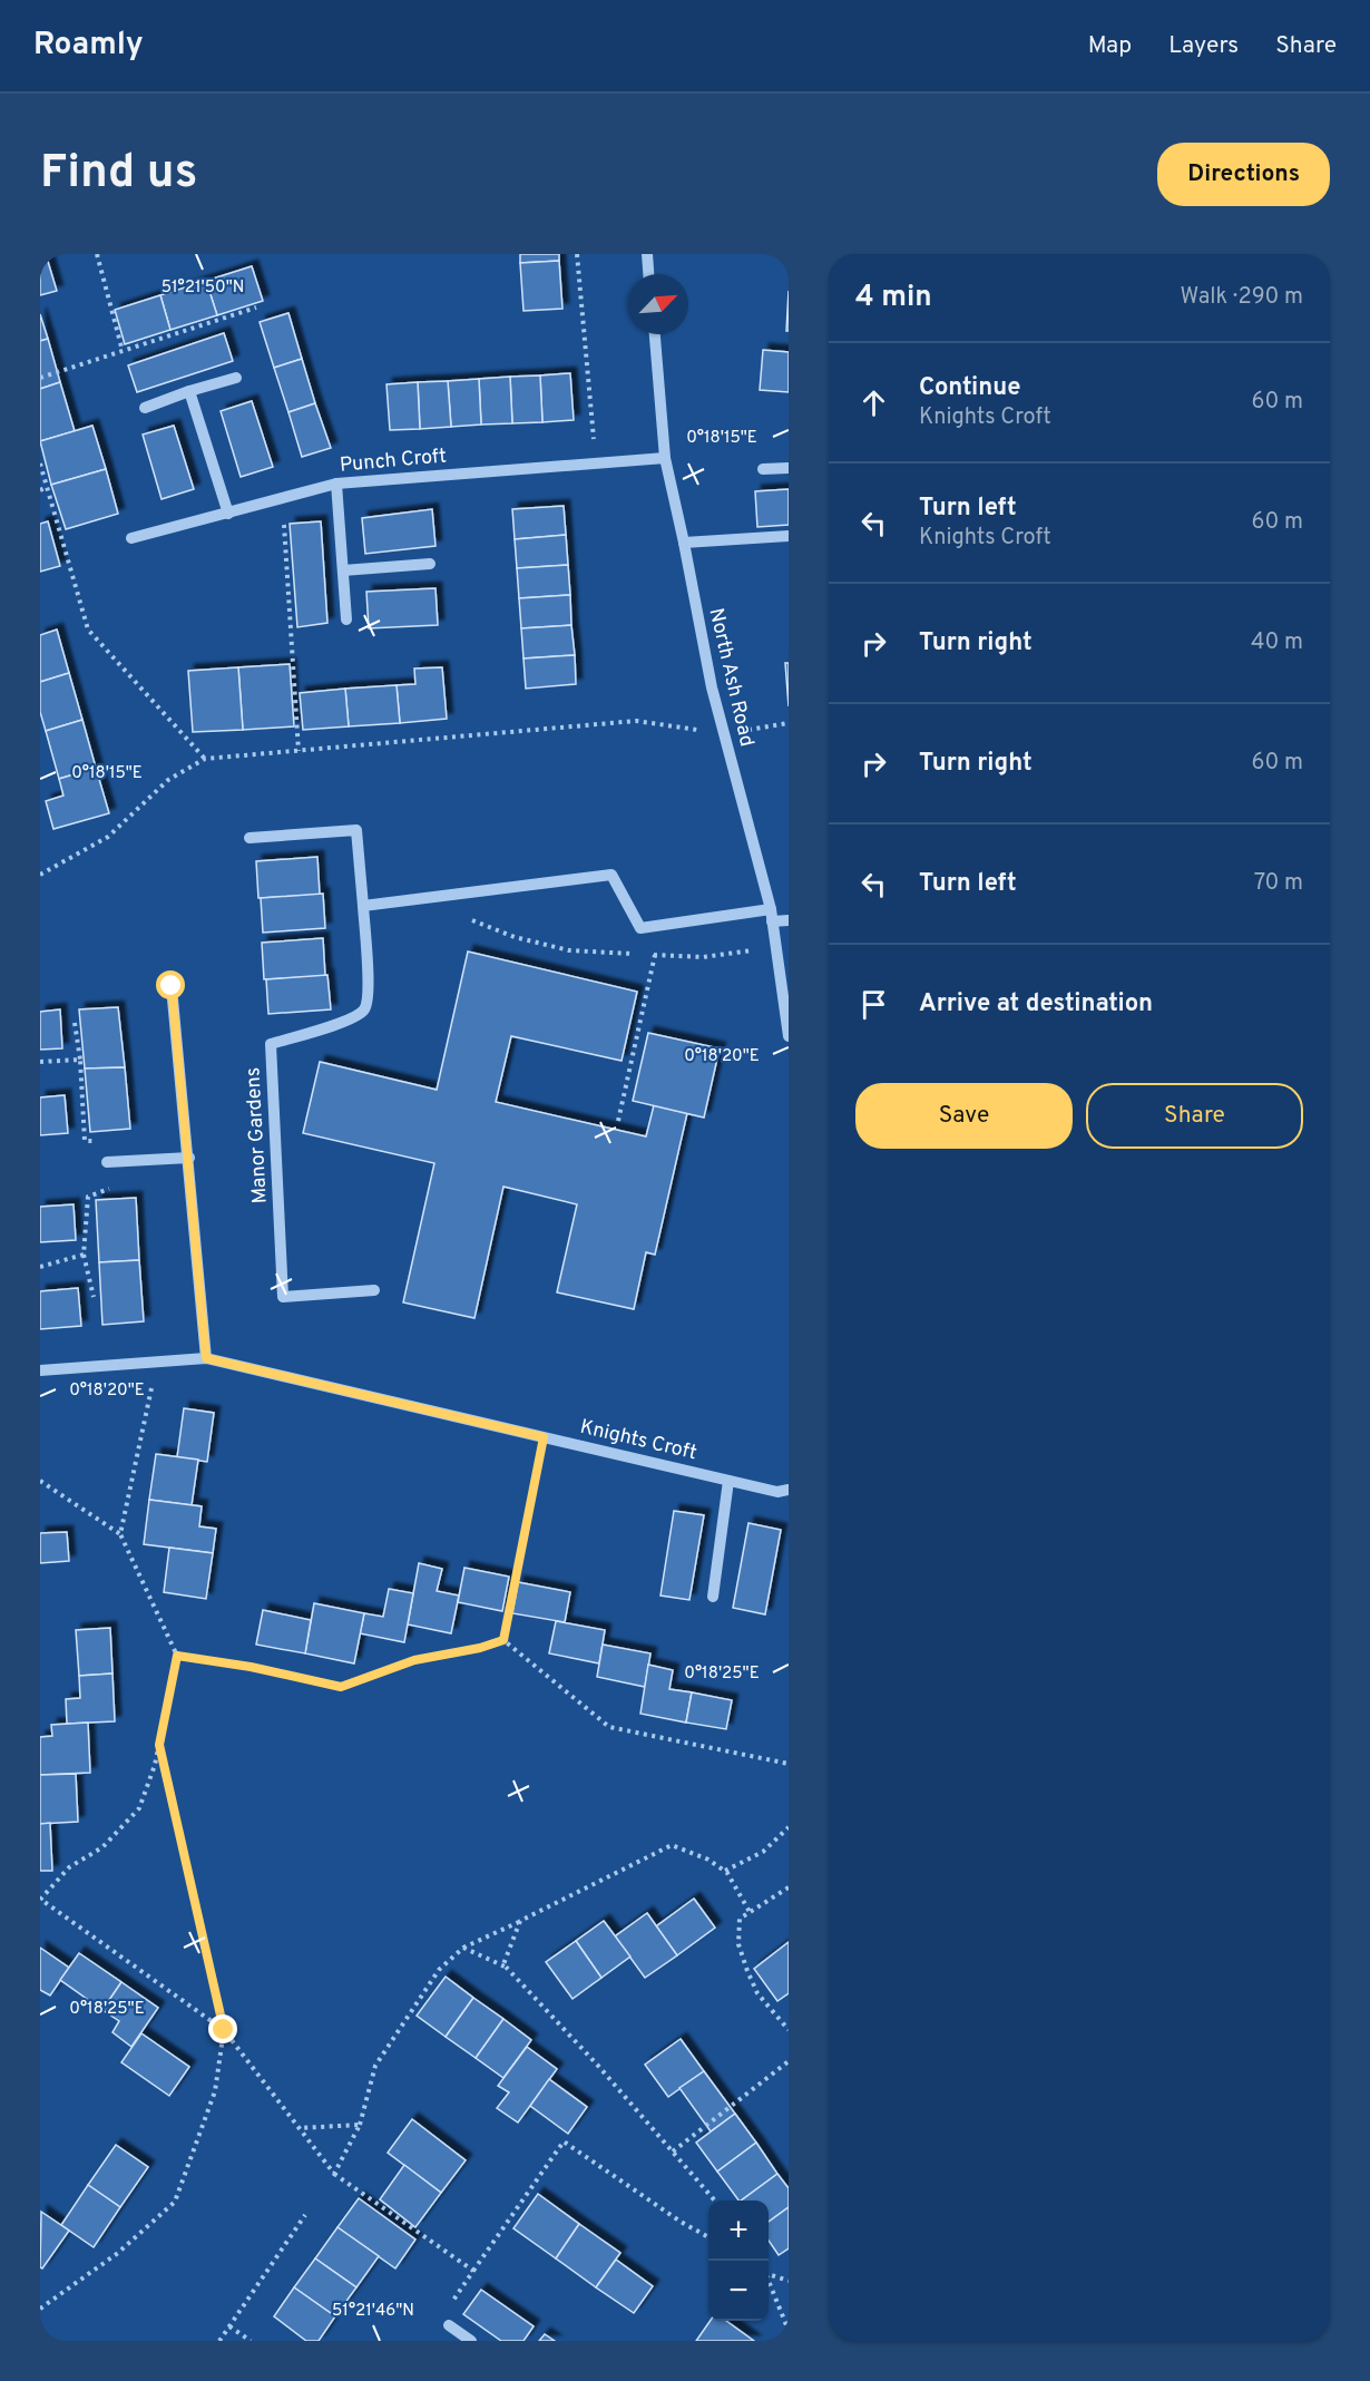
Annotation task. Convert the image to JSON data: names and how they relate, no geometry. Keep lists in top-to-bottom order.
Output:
{
  "streets": {
    "street": [
      "Punch Croft",
      "North Ash Road",
      "Manor Gardens",
      "Knights Croft"
    ]
  },
  "crossings": [
    ["Punch Croft", "North Ash Road"]
  ],
  "north": "top right",
  "page": {
    "header": "Roamly",
    "nav": ["Map", "Layers", "Share"],
    "buttons": [
      "Directions",
      ["Save", "Share"]
    ],
    "title": "Find us",
    "heading": ["4 min", "Walk · 290 m"],
    "list": [
      ["Continue", "Knights Croft", "60 m"],
      ["Turn left", "Knights Croft", "60 m"],
      ["Turn right", "40 m"],
      ["Turn right", "60 m"],
      ["Turn left", "70 m"],
      "Arrive at destination"
    ],
    "map_buttons": ["+", "−"]
  },
  "coordinates": [
    "51°21'50\"N",
    "0°18'15\"E",
    "0°18'20\"E",
    "0°18'25\"E",
    "51°21'46\"N"
  ]
}
